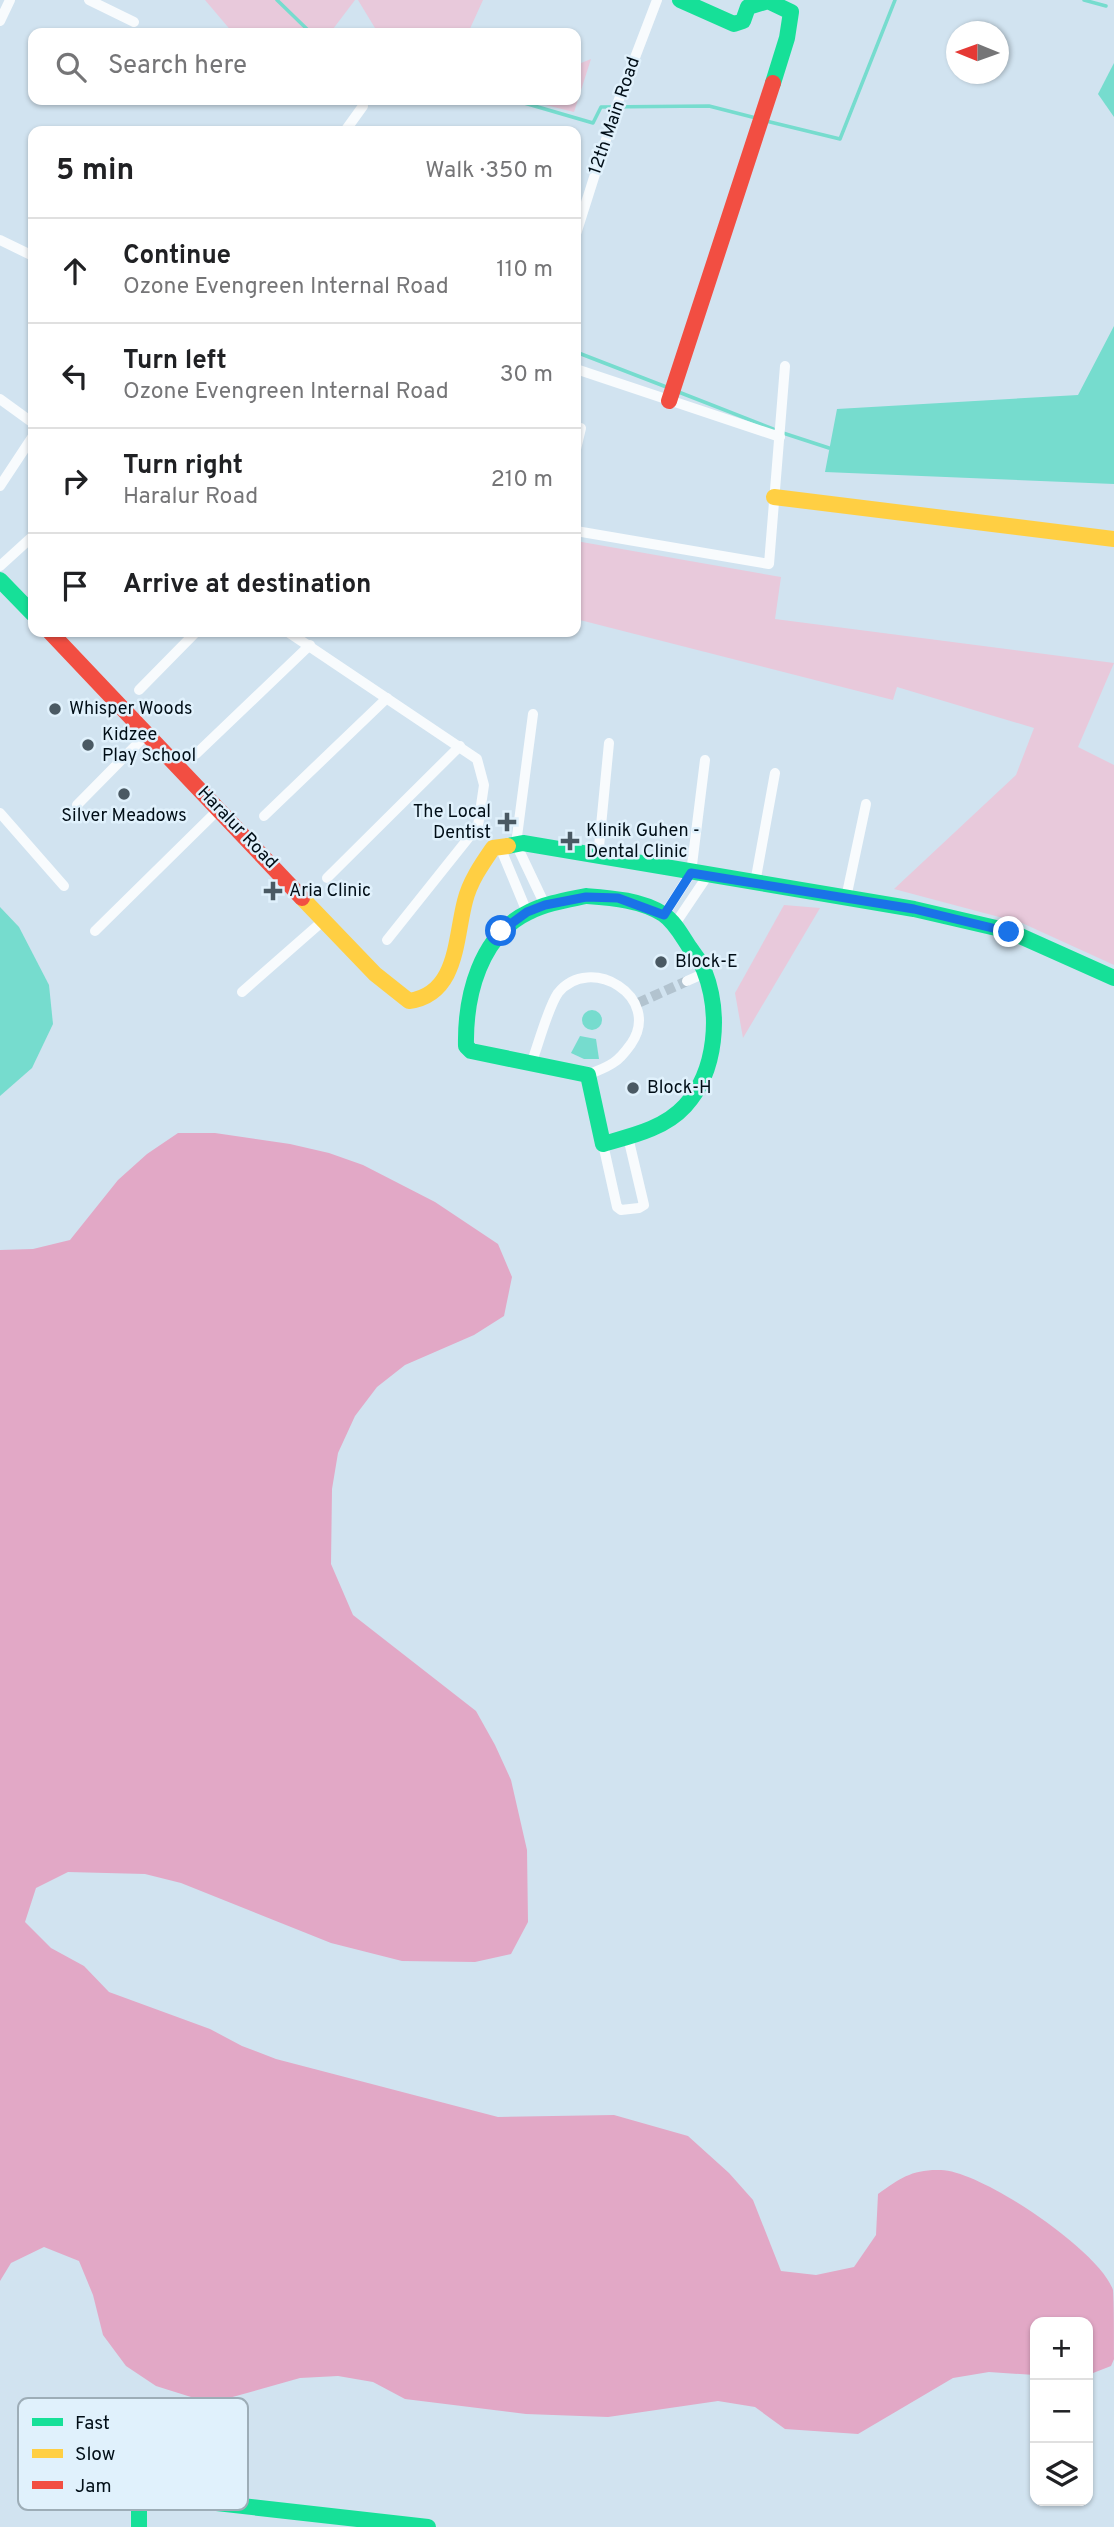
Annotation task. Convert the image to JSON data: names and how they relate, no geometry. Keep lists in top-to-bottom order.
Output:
{
  "streets": {
    "street": ["12th Main Road", "Haralur Road"]
  },
  "places": {
    "other": [
      "Whisper Woods",
      "Kidzee Play School",
      "Silver Meadows",
      "Block-E",
      "Block-H"
    ],
    "health": ["The Local Dentist", "Klinik Guhen - Dental Clinic", "Aria Clinic"]
  },
  "legend": ["Fast", "Slow", "Jam"],
  "north": "left",
  "page": {
    "search": "Search here",
    "heading": ["5 min", "Walk · 350 m"],
    "list": [
      ["Continue", "Ozone Evengreen Internal Road", "110 m"],
      ["Turn left", "Ozone Evengreen Internal Road", "30 m"],
      ["Turn right", "Haralur Road", "210 m"],
      "Arrive at destination"
    ],
    "map_buttons": ["+", "−"]
  }
}
